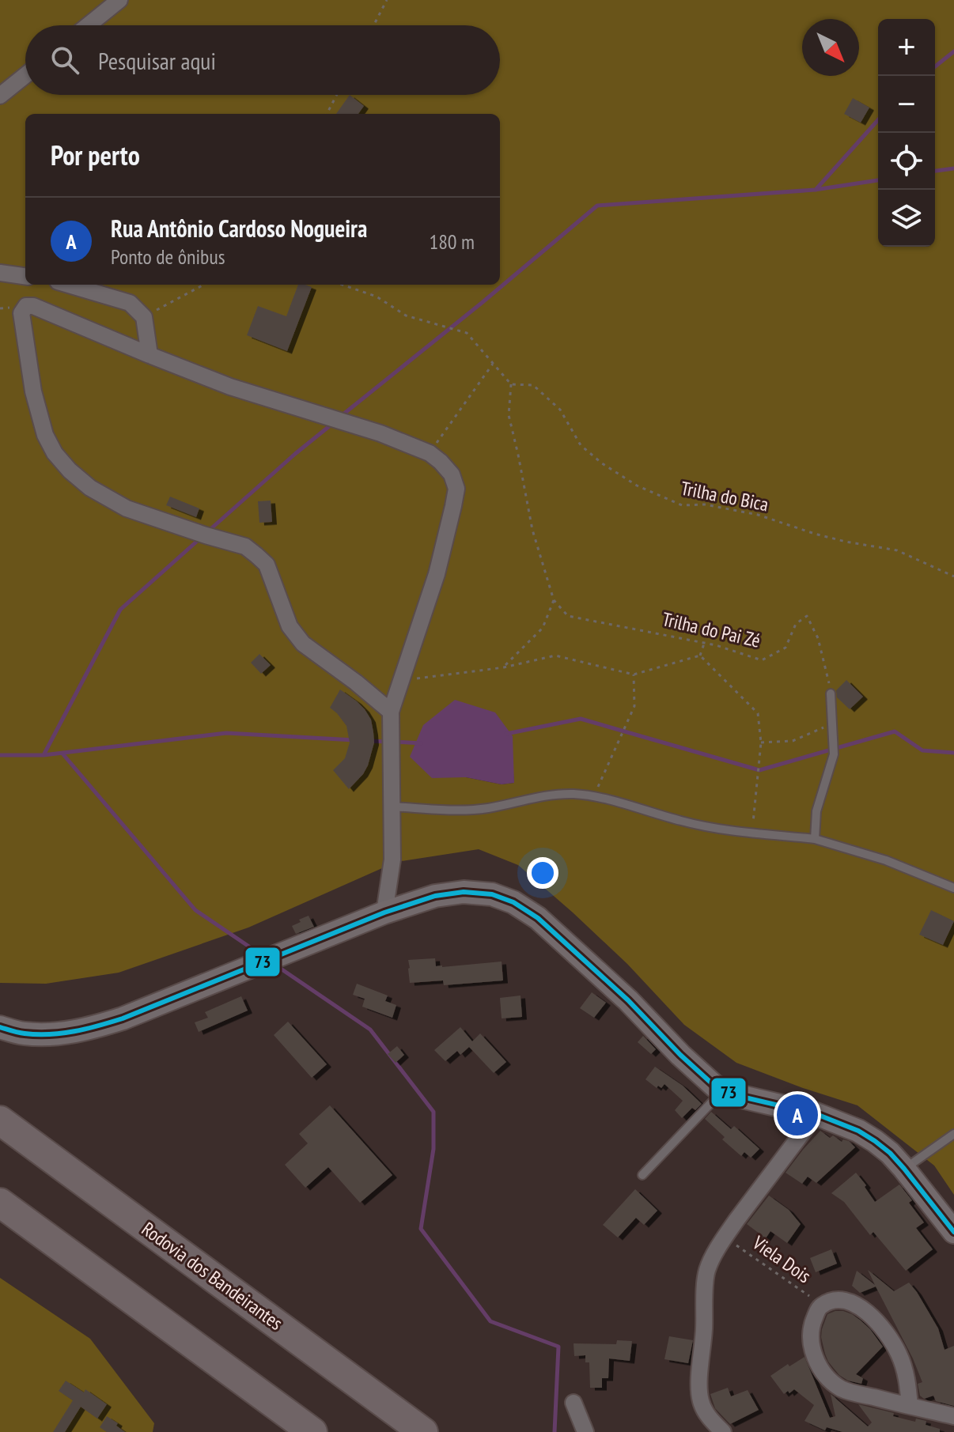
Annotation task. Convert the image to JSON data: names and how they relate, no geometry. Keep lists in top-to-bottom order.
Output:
{
  "streets": {
    "highway": ["Rodovia dos Bandeirantes"],
    "path": ["Trilha do Bica", "Trilha do Pai Zé", "Viela Dois"]
  },
  "lines": ["transit line 73"],
  "north": "bottom right",
  "page": {
    "map_buttons": ["+", "−"],
    "search": "Pesquisar aqui",
    "heading": "Por perto",
    "list": [
      {
        "mark": "A",
        "name": "Rua Antônio Cardoso Nogueira",
        "note": "Ponto de ônibus",
        "value": "180 m"
      }
    ],
    "pins": "A"
  }
}
